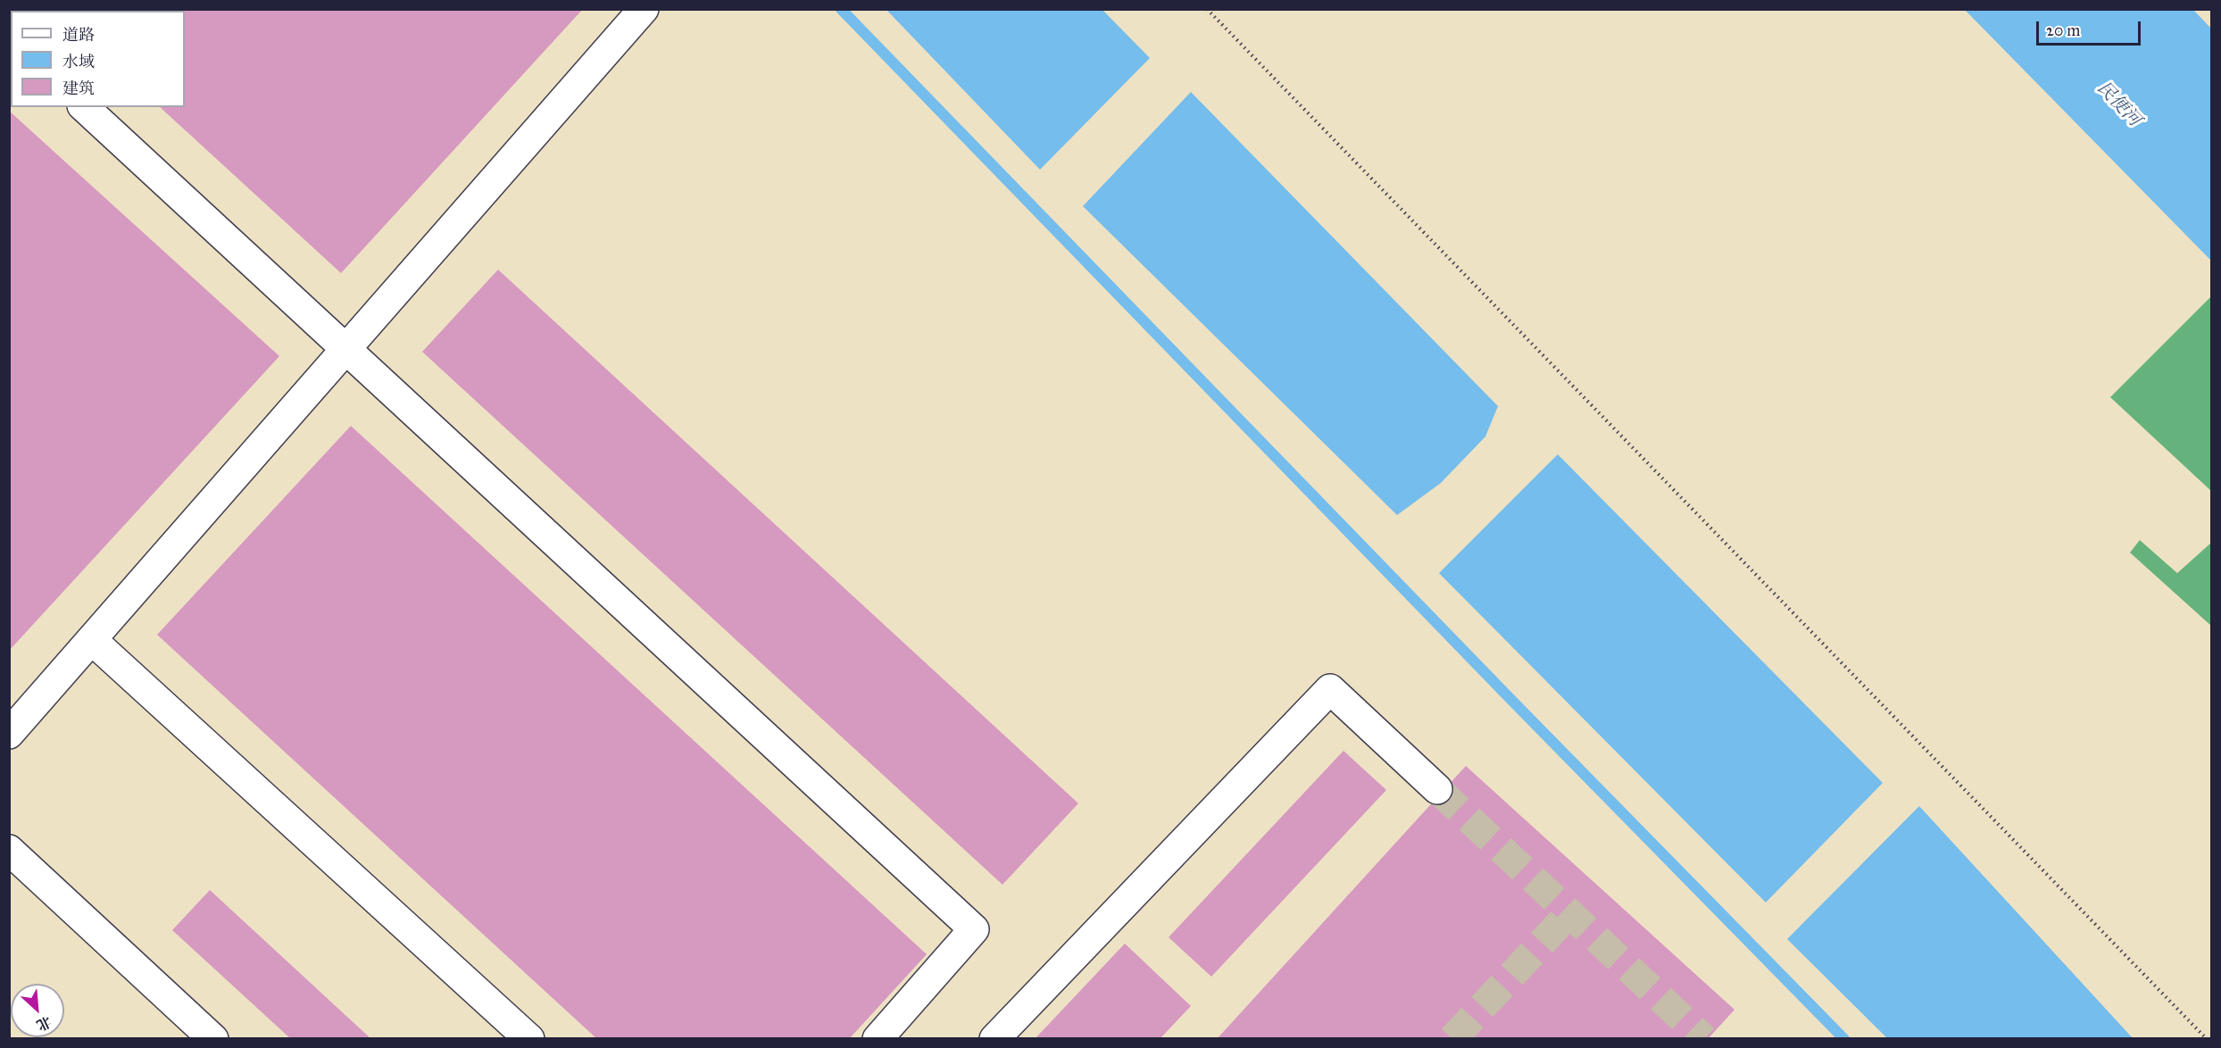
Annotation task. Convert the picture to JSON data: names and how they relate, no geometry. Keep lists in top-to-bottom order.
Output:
{
  "water": ["民便河"],
  "legend": ["道路", "水域", "建筑"],
  "scale_bar": "20 m",
  "north": "bottom right"
}
